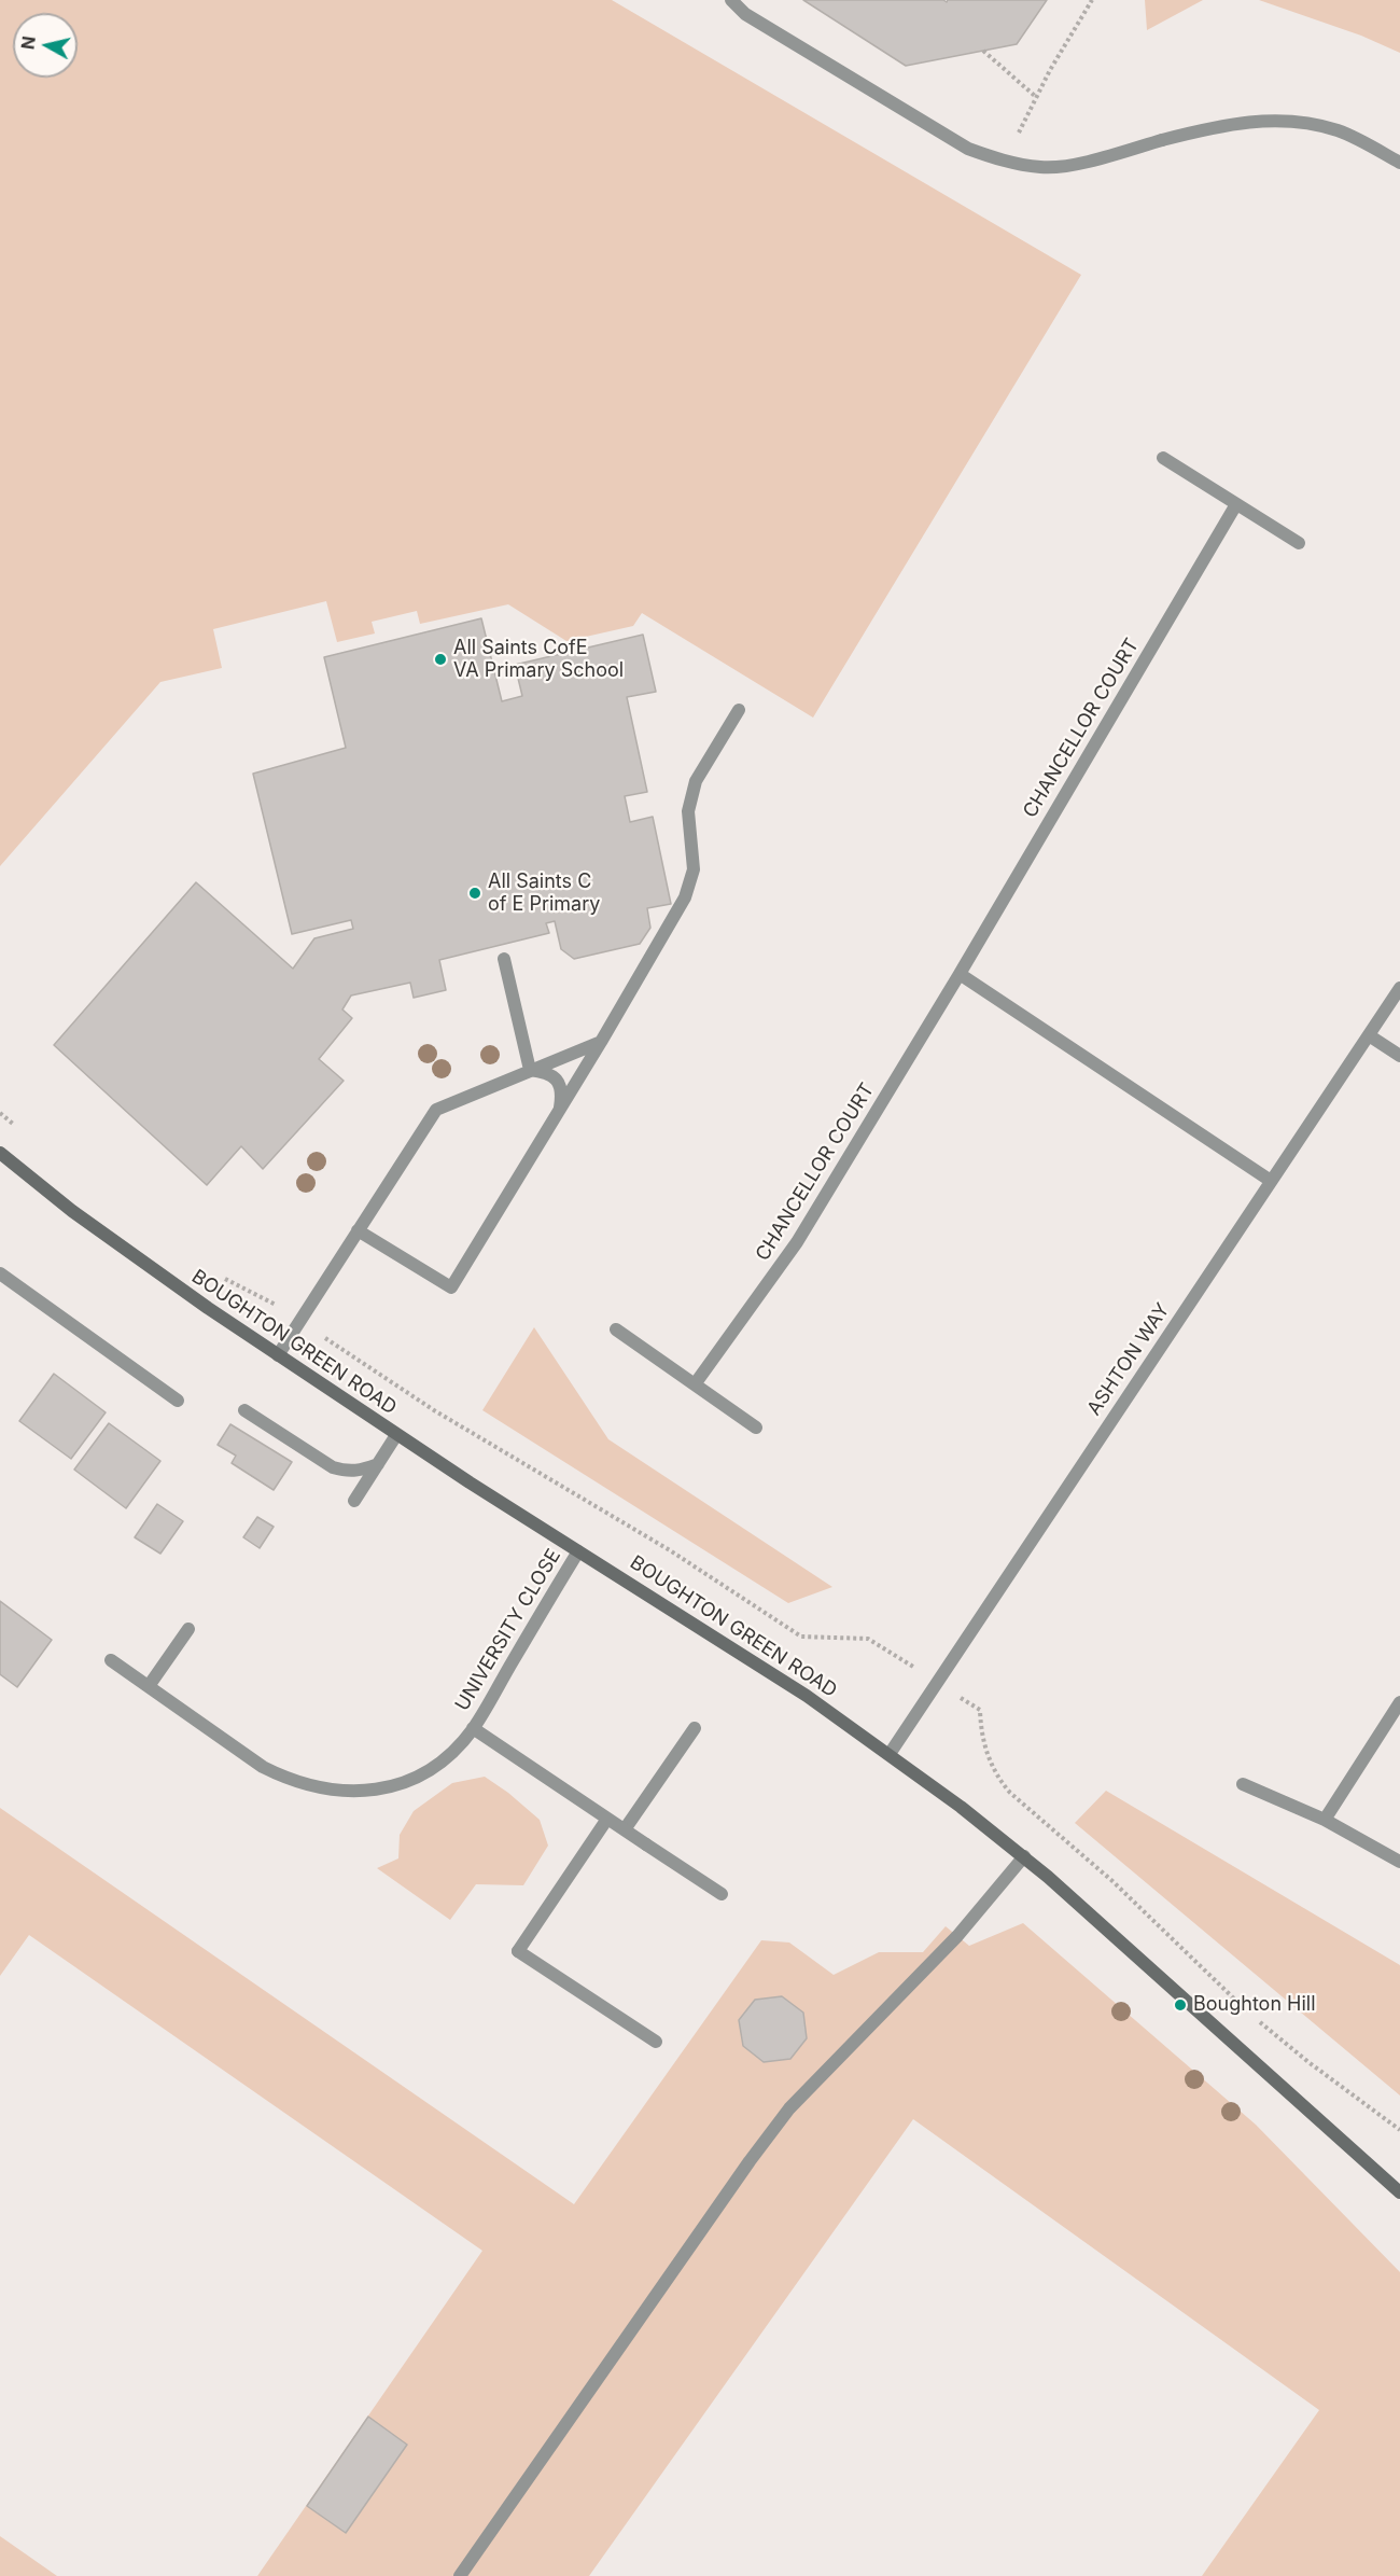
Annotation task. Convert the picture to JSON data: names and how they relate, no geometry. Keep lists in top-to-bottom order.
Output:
{
  "streets": {
    "street": [
      "CHANCELLOR COURT",
      "BOUGHTON GREEN ROAD",
      "ASHTON WAY",
      "UNIVERSITY CLOSE"
    ]
  },
  "crossings": [
    ["BOUGHTON GREEN ROAD", "ASHTON WAY"],
    ["BOUGHTON GREEN ROAD", "UNIVERSITY CLOSE"]
  ],
  "places": ["All Saints CofE VA Primary School", "All Saints C of E Primary", "Boughton Hill"],
  "north": "left"
}
